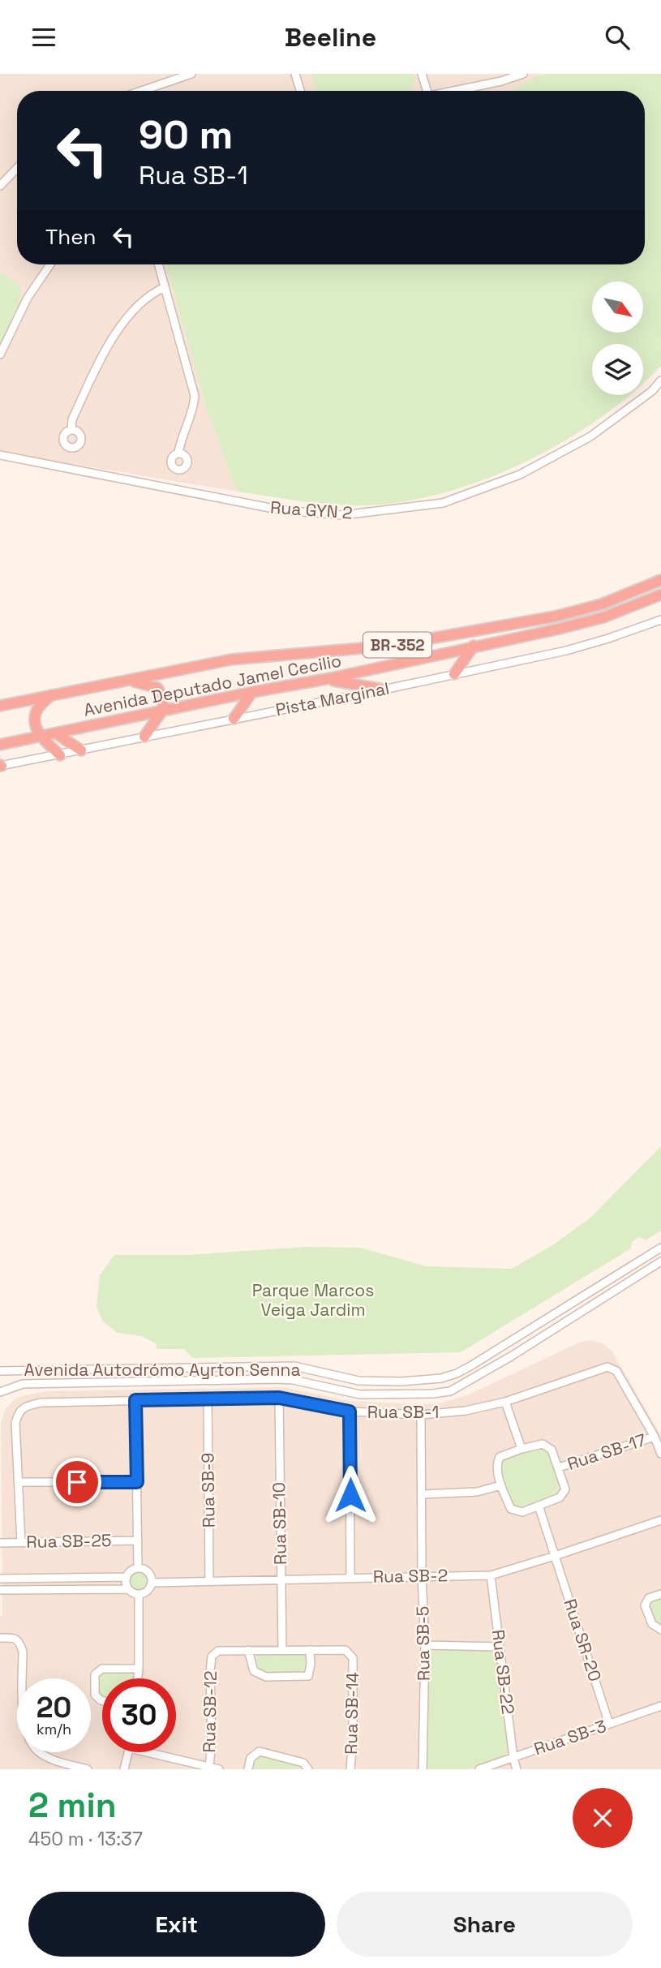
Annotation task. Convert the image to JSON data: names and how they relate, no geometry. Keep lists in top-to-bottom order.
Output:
{
  "streets": {
    "highway": ["BR-352", "Avenida Deputado Jamel Cecilio"],
    "street": [
      "Rua GYN 2",
      "Pista Marginal",
      "Avenida Autodrómo Ayrton Senna",
      "Rua SB-1",
      "Rua SB-17",
      "Rua SB-9",
      "Rua SB-10",
      "Rua SB-25",
      "Rua SB-2",
      "Rua SR-20",
      "Rua SB-5",
      "Rua SB-22",
      "Rua SB-12",
      "Rua SB-14",
      "Rua SB-3"
    ]
  },
  "crossings": [
    ["BR-352", "Avenida Deputado Jamel Cecilio"],
    ["Rua SB-1", "Rua SB-17"],
    ["Rua SB-1", "Rua SB-9"],
    ["Rua SB-1", "Rua SB-10"],
    ["Rua SB-1", "Rua SB-25"],
    ["Rua SB-1", "Rua SB-5"],
    ["Rua SB-17", "Rua SR-20"],
    ["Rua SB-9", "Rua SB-2"],
    ["Rua SB-10", "Rua SB-2"],
    ["Rua SB-2", "Rua SR-20"],
    ["Rua SB-2", "Rua SB-5"],
    ["Rua SB-2", "Rua SB-22"],
    ["Rua SR-20", "Rua SB-3"],
    ["Rua SB-22", "Rua SB-3"]
  ],
  "parks": ["Parque Marcos Veiga Jardim"],
  "north": "bottom right",
  "page": {
    "header": "Beeline",
    "turn": ["90 m", "Rua SB-1"],
    "then": "Then",
    "speed": "20 km/h",
    "limit": "30",
    "heading": ["2 min", "450 m · 13:37"],
    "buttons": ["Exit", "Share"]
  }
}
